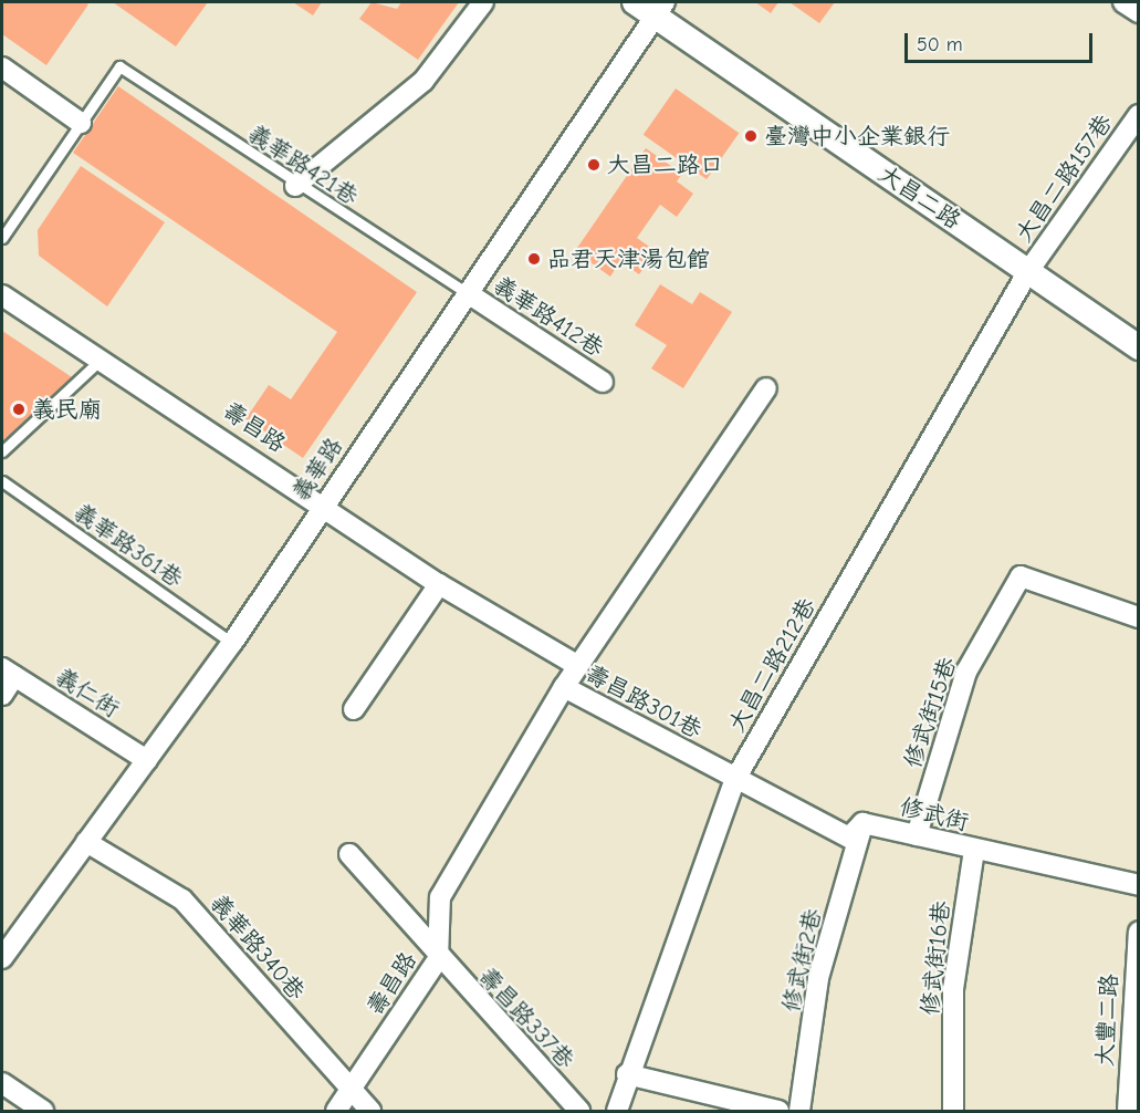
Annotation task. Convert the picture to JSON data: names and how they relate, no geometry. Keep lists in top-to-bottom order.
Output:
{
  "streets": {
    "street": [
      "大昌二路157巷",
      "大昌二路",
      "義華路412巷",
      "壽昌路",
      "義華路",
      "大昌二路212巷",
      "義仁街",
      "壽昌路301巷",
      "修武街15巷",
      "修武街",
      "義華路340巷",
      "修武街16巷",
      "修武街2巷",
      "壽昌路337巷",
      "大豐二路"
    ],
    "lane": ["義華路421巷", "義華路361巷"]
  },
  "crossings": [
    ["義華路421巷", "義華路412巷"],
    ["義華路421巷", "義華路"],
    ["大昌二路157巷", "大昌二路"],
    ["大昌二路157巷", "大昌二路212巷"],
    ["大昌二路", "義華路"],
    ["大昌二路", "大昌二路212巷"],
    ["義華路412巷", "義華路"],
    ["壽昌路", "義華路"],
    ["壽昌路", "壽昌路301巷"],
    ["壽昌路", "義華路340巷"],
    ["壽昌路", "壽昌路337巷"],
    ["義華路", "義華路361巷"],
    ["義華路", "義仁街"],
    ["義華路", "義華路340巷"],
    ["大昌二路212巷", "壽昌路301巷"],
    ["大昌二路212巷", "修武街"],
    ["壽昌路301巷", "修武街"],
    ["修武街15巷", "修武街"],
    ["修武街", "修武街16巷"],
    ["修武街", "修武街2巷"]
  ],
  "places": [
    "臺灣中小企業銀行",
    "大昌二路口",
    "品君天津湯包館",
    "義民廟"
  ],
  "scale_bar": "50 m"
}
